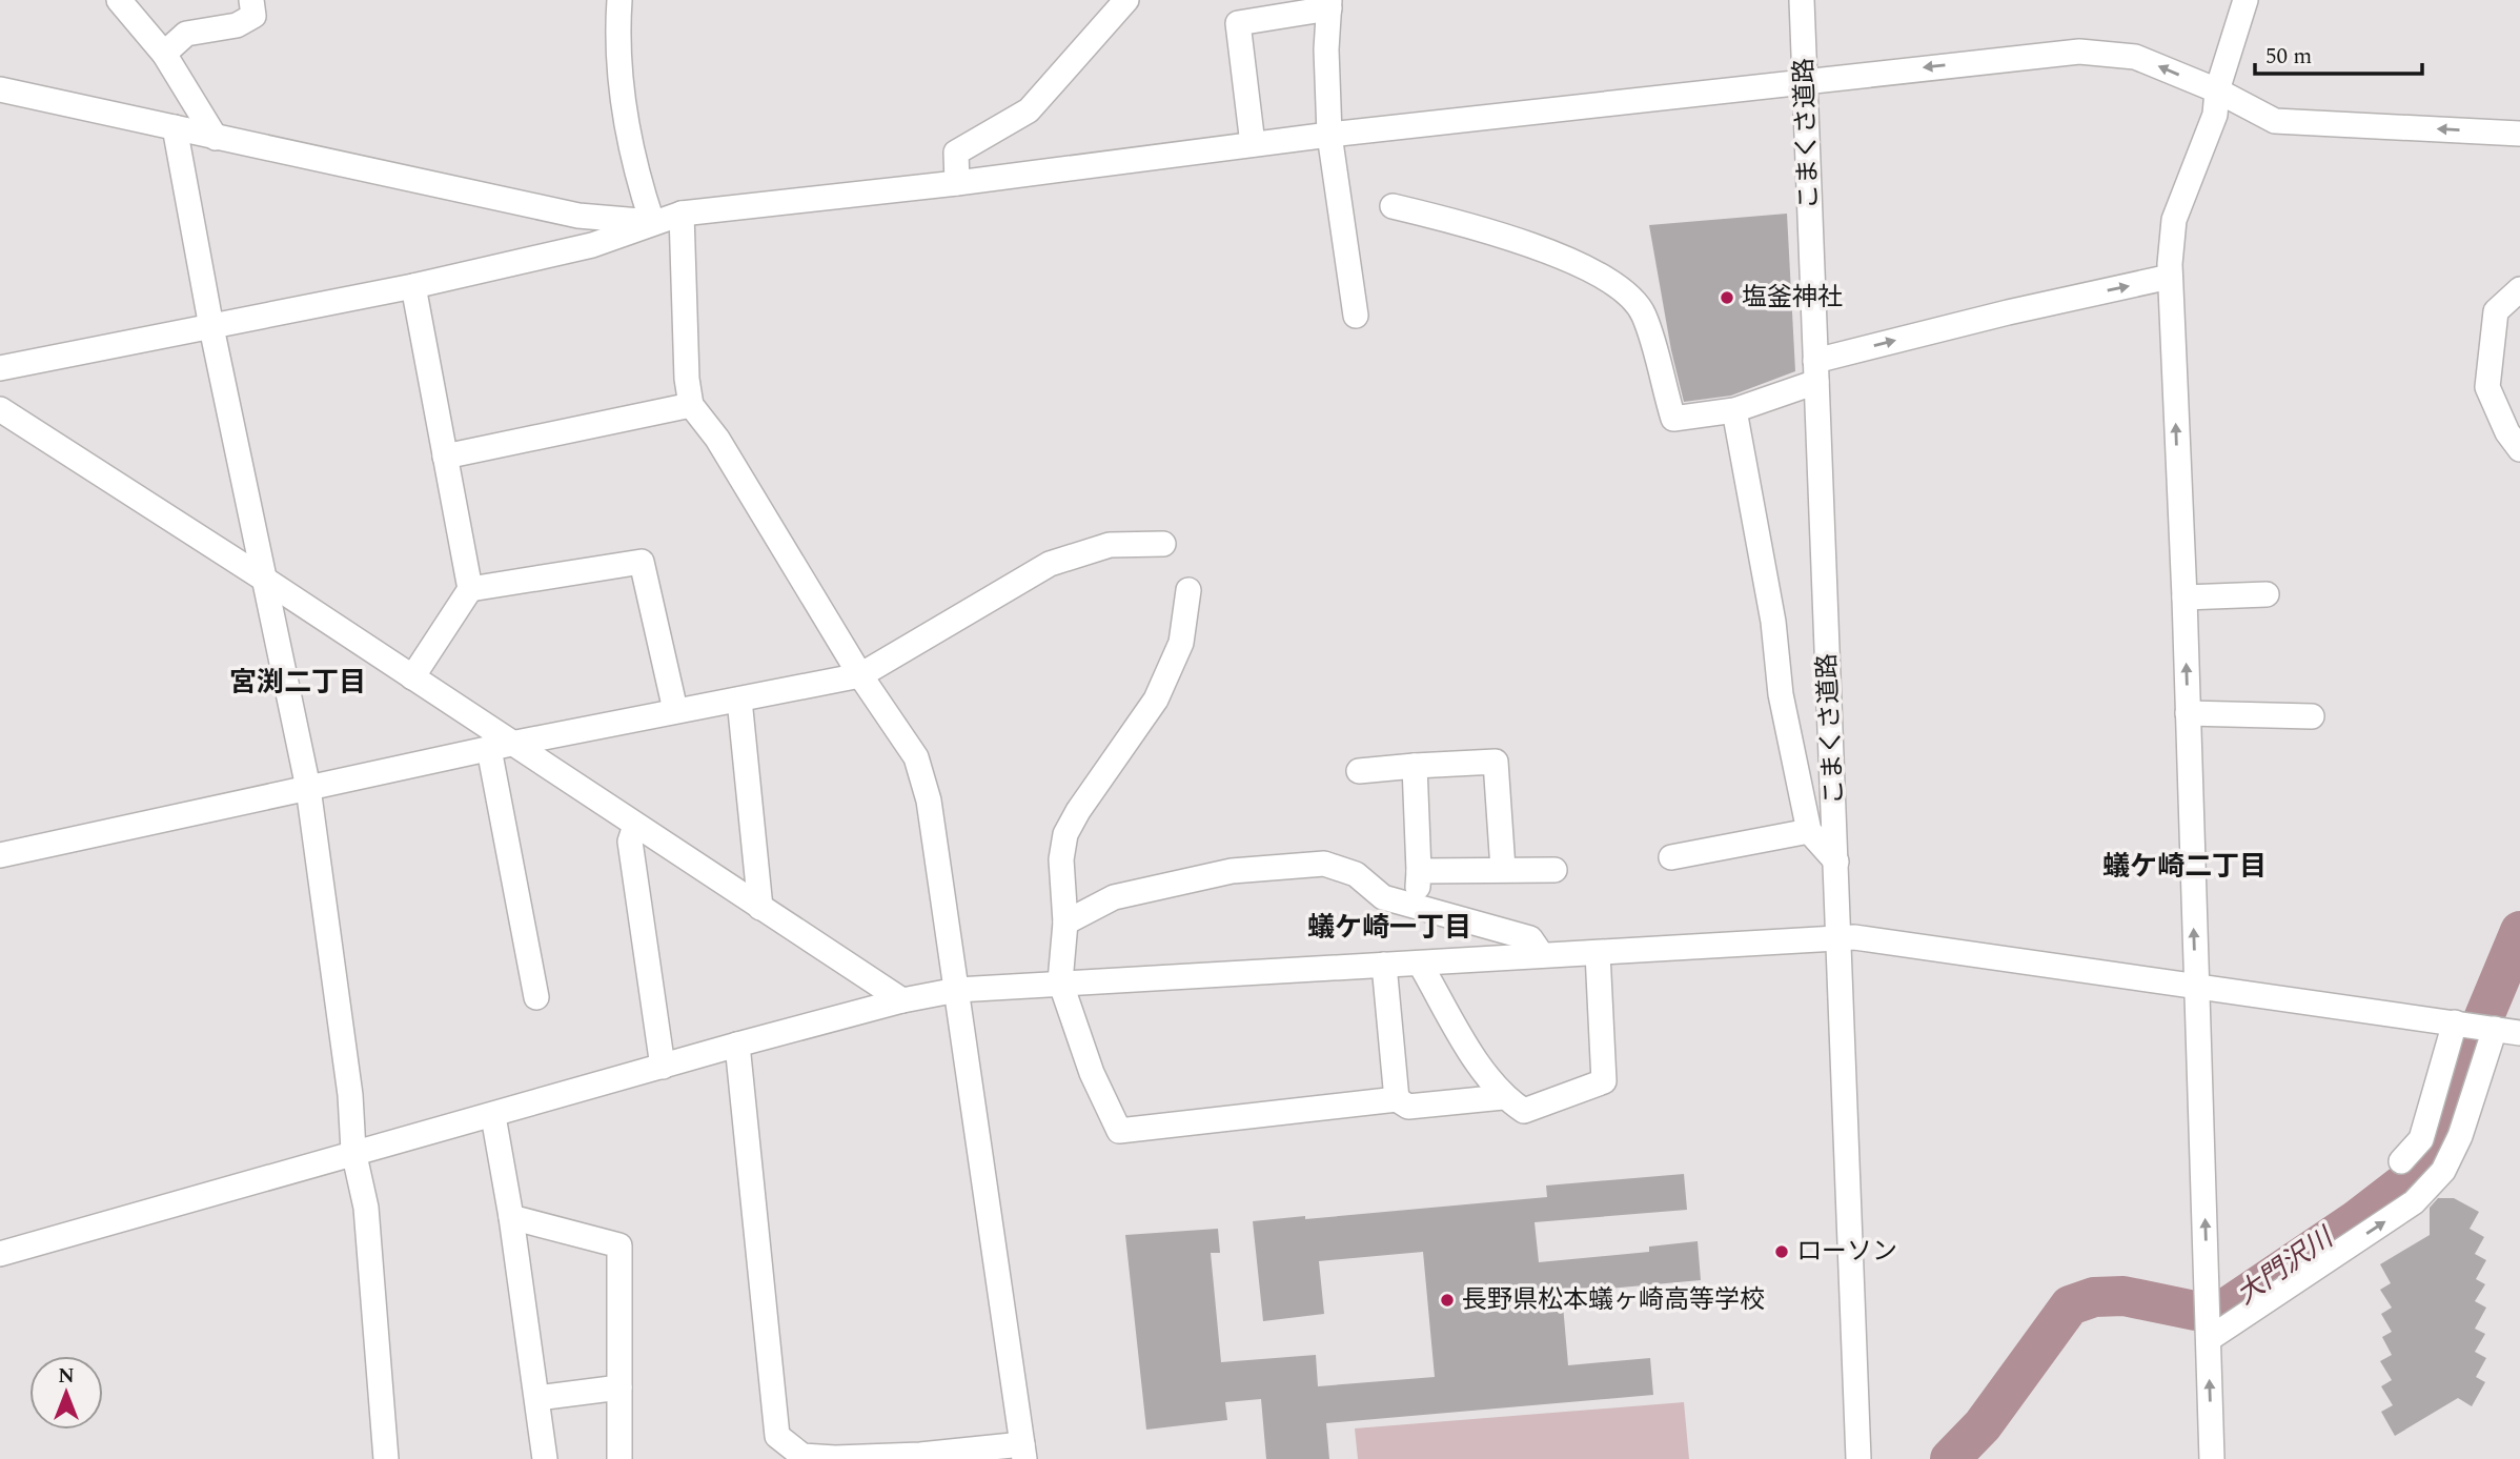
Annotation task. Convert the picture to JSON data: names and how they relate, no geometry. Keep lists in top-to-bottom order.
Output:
{
  "streets": {
    "street": ["こまくさ道路"]
  },
  "districts": ["宮渕二丁目", "蟻ケ崎二丁目", "蟻ケ崎一丁目"],
  "water": ["大門沢川"],
  "places": ["塩釜神社", "ローソン", "長野県松本蟻ヶ崎高等学校"],
  "scale_bar": "50 m",
  "north": "top"
}
